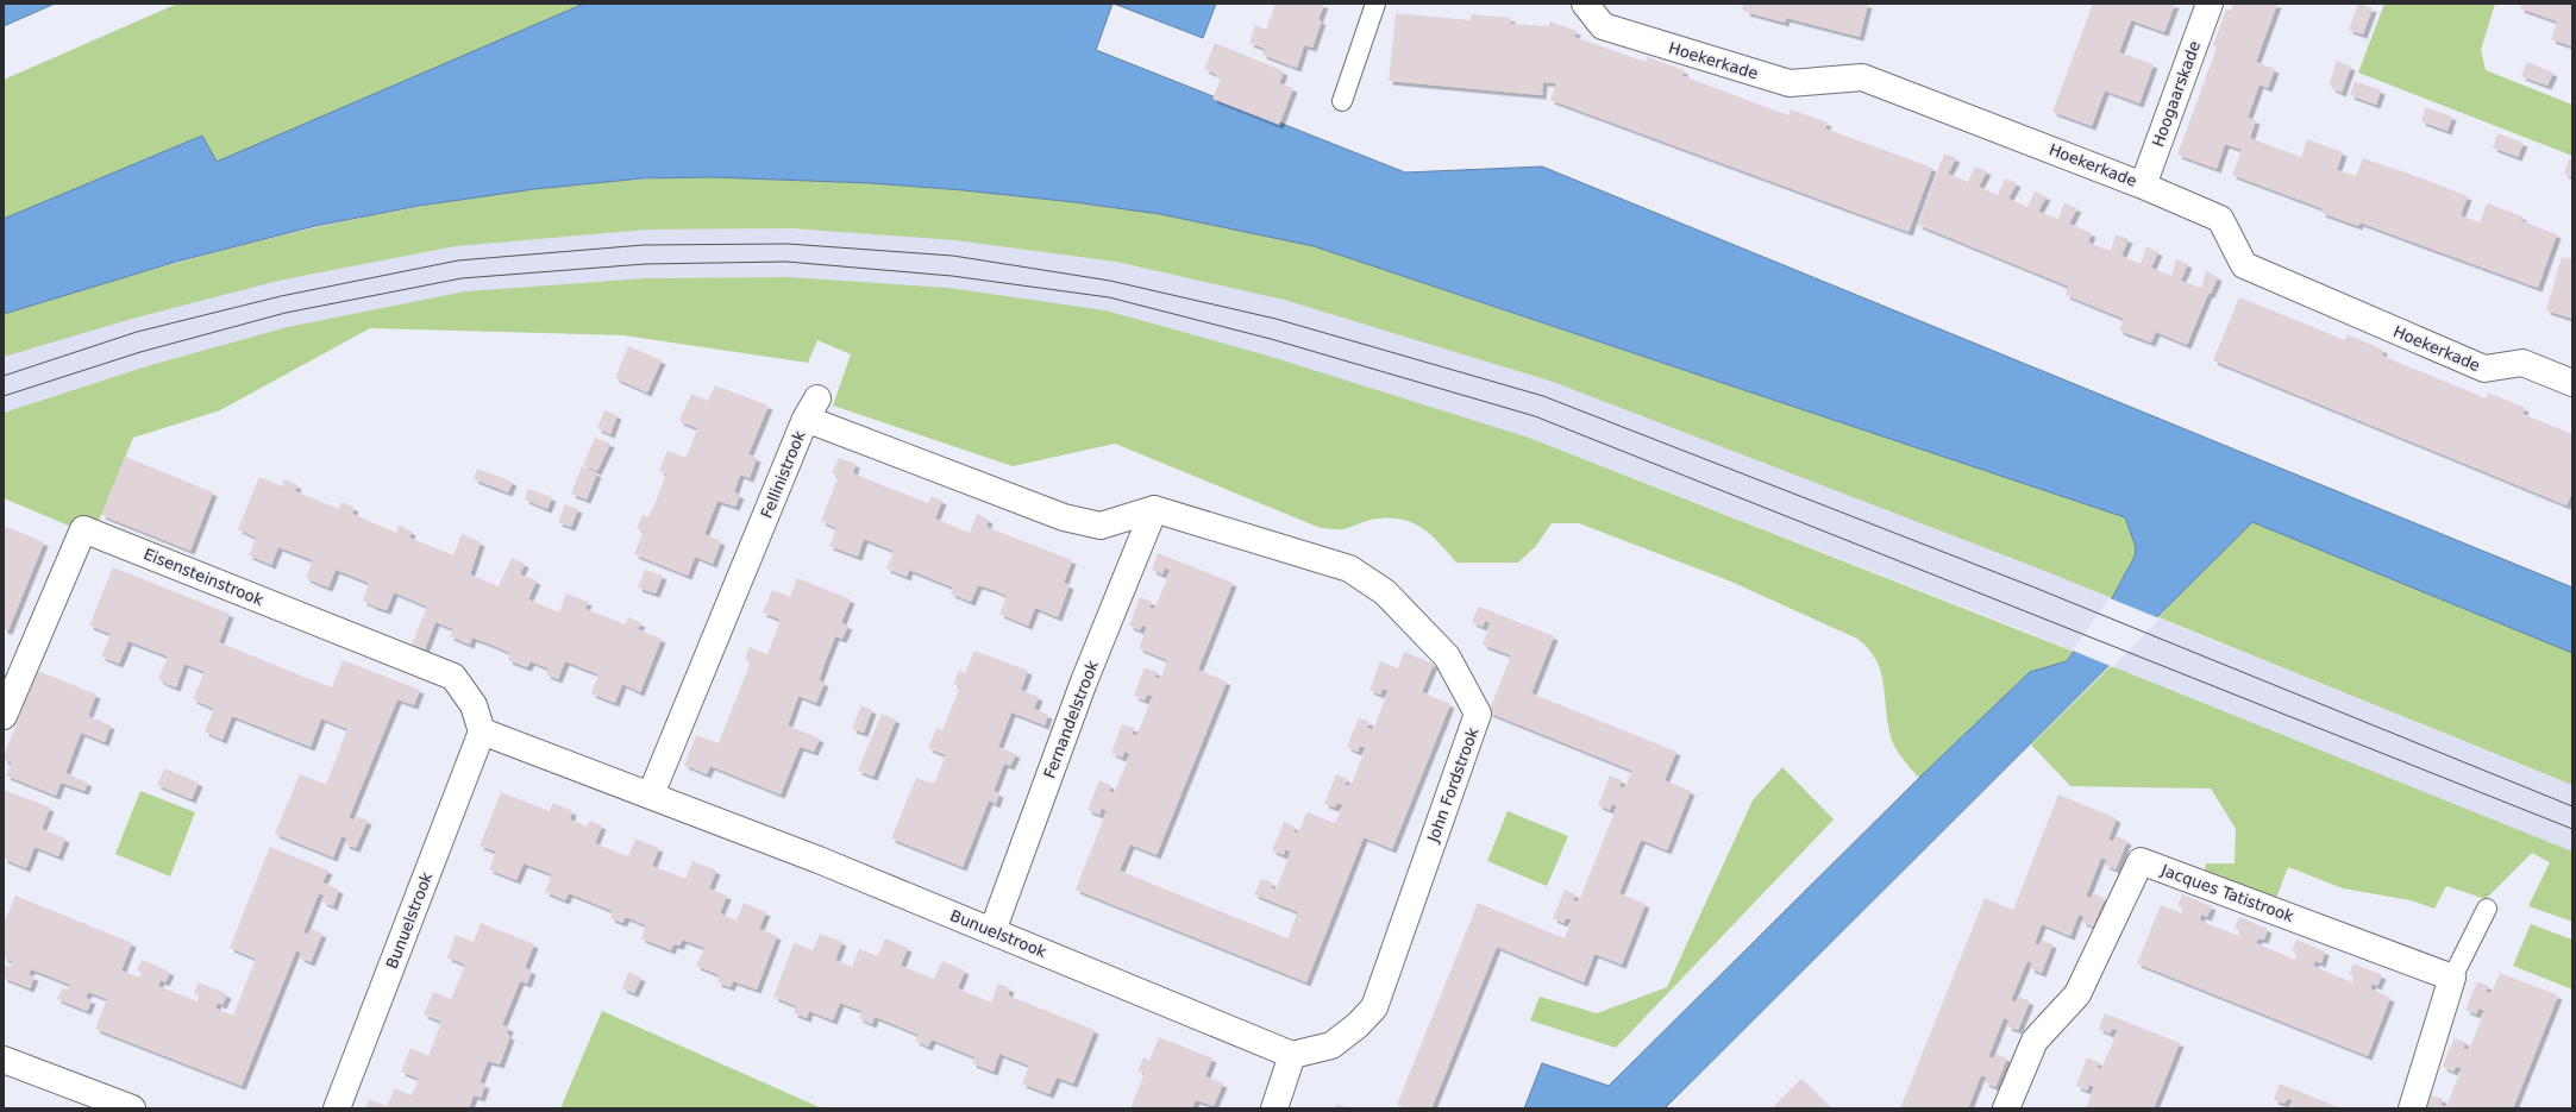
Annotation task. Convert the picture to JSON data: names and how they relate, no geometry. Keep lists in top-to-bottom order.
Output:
{
  "streets": {
    "street": [
      "Hoekerkade",
      "Hoogaarskade",
      "Fellinistrook",
      "Eisensteinstrook",
      "Fernandelstrook",
      "John Fordstrook",
      "Jacques Tatistrook",
      "Bunuelstrook"
    ]
  },
  "crossings": [
    ["Hoekerkade", "Hoogaarskade"],
    ["Fellinistrook", "Fernandelstrook"],
    ["Fellinistrook", "John Fordstrook"],
    ["Fellinistrook", "Bunuelstrook"],
    ["Eisensteinstrook", "Bunuelstrook"],
    ["Fernandelstrook", "John Fordstrook"],
    ["Fernandelstrook", "Bunuelstrook"],
    ["John Fordstrook", "Bunuelstrook"]
  ]
}
